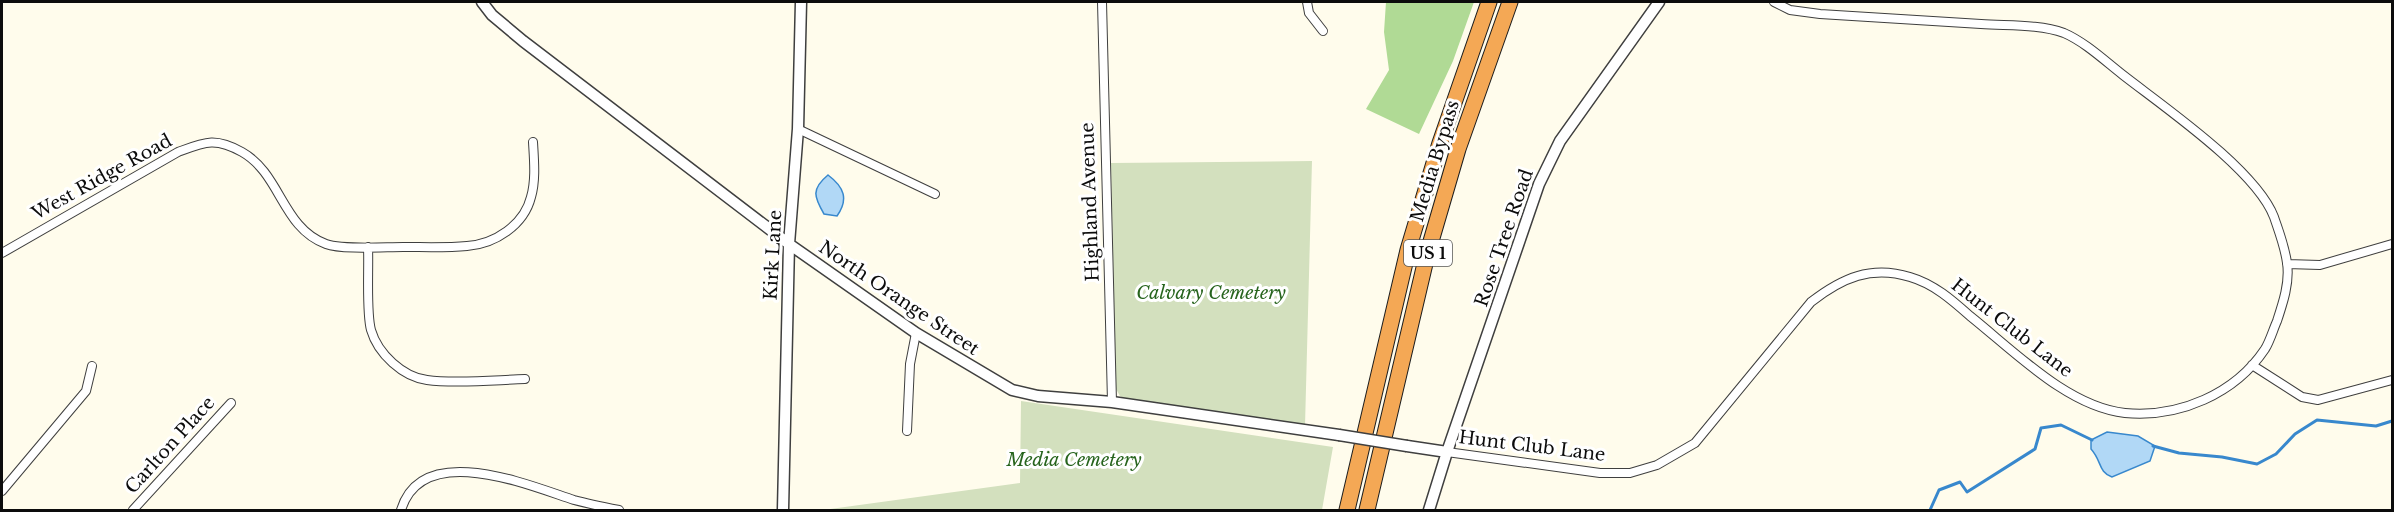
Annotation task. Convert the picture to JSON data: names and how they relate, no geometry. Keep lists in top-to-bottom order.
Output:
{
  "streets": {
    "highway": ["Media Bypass", "US 1"],
    "street": [
      "West Ridge Road",
      "Highland Avenue",
      "Rose Tree Road",
      "Kirk Lane",
      "North Orange Street",
      "Hunt Club Lane",
      "Carlton Place"
    ]
  },
  "crossings": [
    ["Highland Avenue", "North Orange Street"],
    ["Rose Tree Road", "North Orange Street"],
    ["Rose Tree Road", "Hunt Club Lane"],
    ["Kirk Lane", "North Orange Street"],
    ["North Orange Street", "Hunt Club Lane"]
  ],
  "parks": ["Calvary Cemetery", "Media Cemetery"]
}
